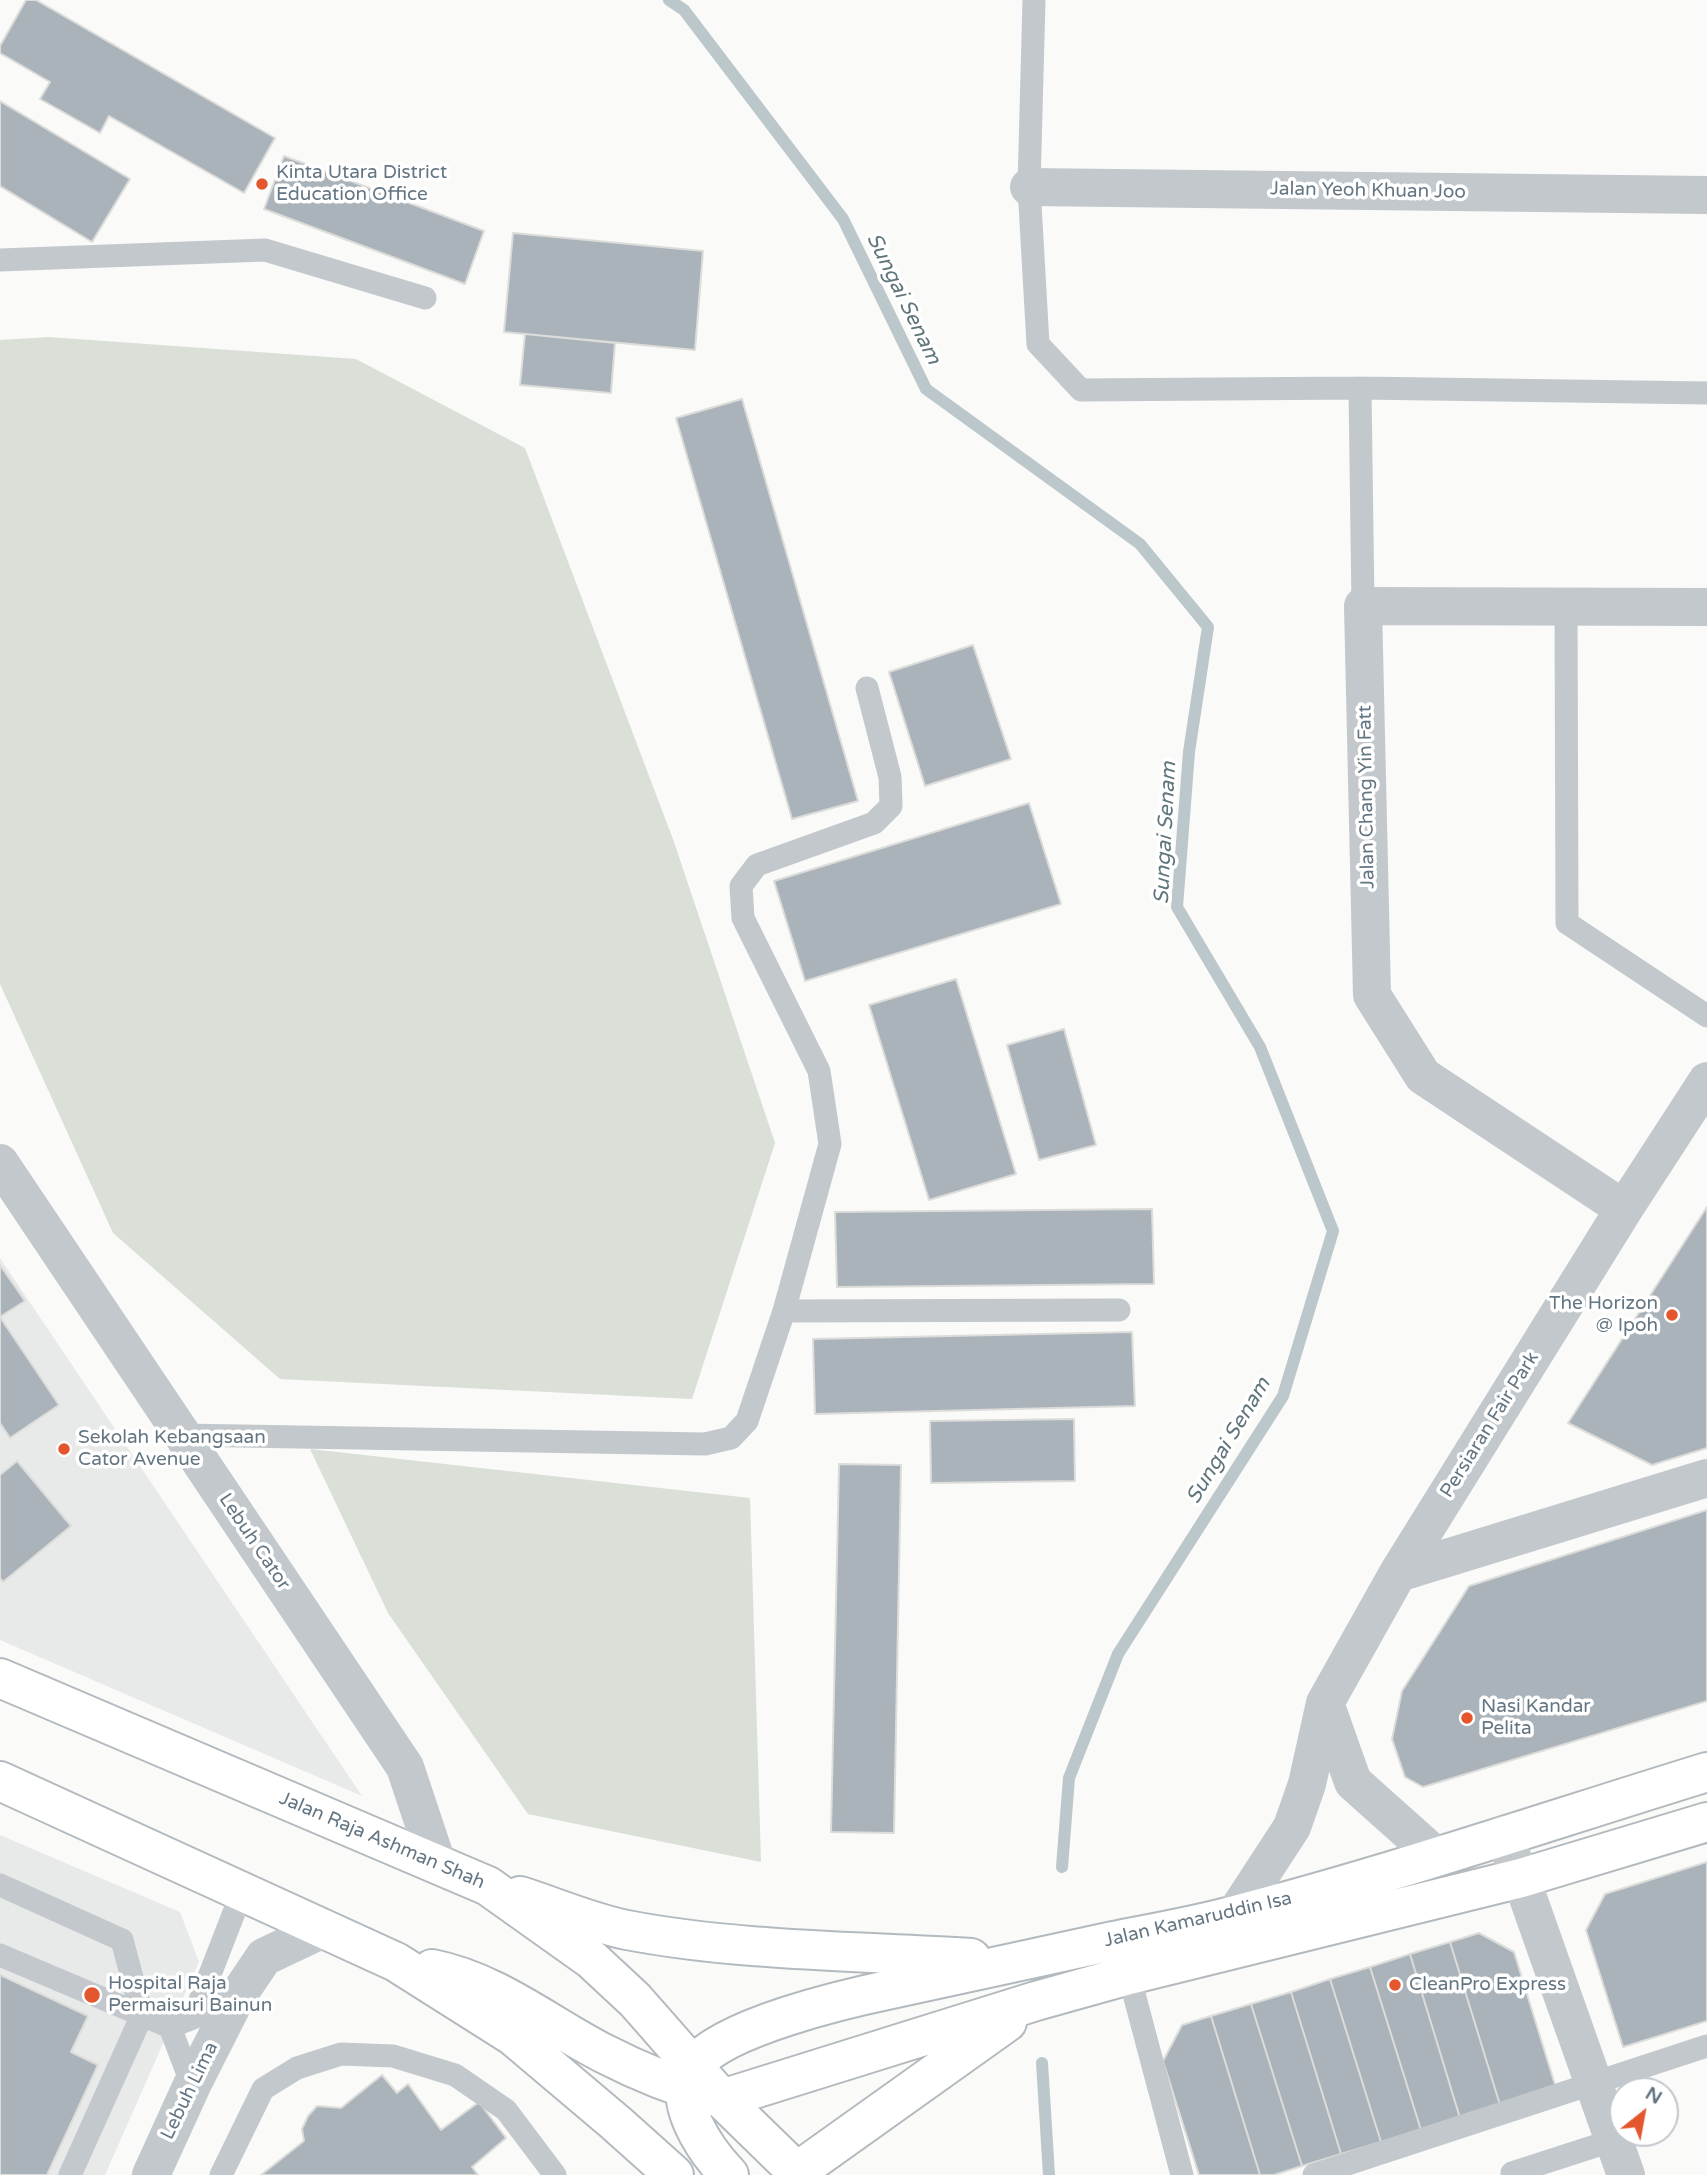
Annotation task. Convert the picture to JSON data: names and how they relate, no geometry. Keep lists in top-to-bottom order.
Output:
{
  "streets": {
    "main road": ["Jalan Raja Ashman Shah", "Jalan Kamaruddin Isa"],
    "street": [
      "Jalan Yeoh Khuan Joo",
      "Jalan Chang Yin Fatt",
      "Persiaran Fair Park",
      "Lebuh Cator",
      "Lebuh Lima"
    ]
  },
  "crossings": [
    ["Jalan Chang Yin Fatt", "Persiaran Fair Park"],
    ["Persiaran Fair Park", "Jalan Kamaruddin Isa"],
    ["Lebuh Cator", "Jalan Raja Ashman Shah"],
    ["Jalan Raja Ashman Shah", "Jalan Kamaruddin Isa"]
  ],
  "water": ["Sungai Senam"],
  "places": [
    "Kinta Utara District Education Office",
    "The Horizon @ Ipoh",
    "Sekolah Kebangsaan Cator Avenue",
    "Nasi Kandar Pelita",
    "CleanPro Express",
    "Hospital Raja Permaisuri Bainun"
  ],
  "north": "top right"
}
